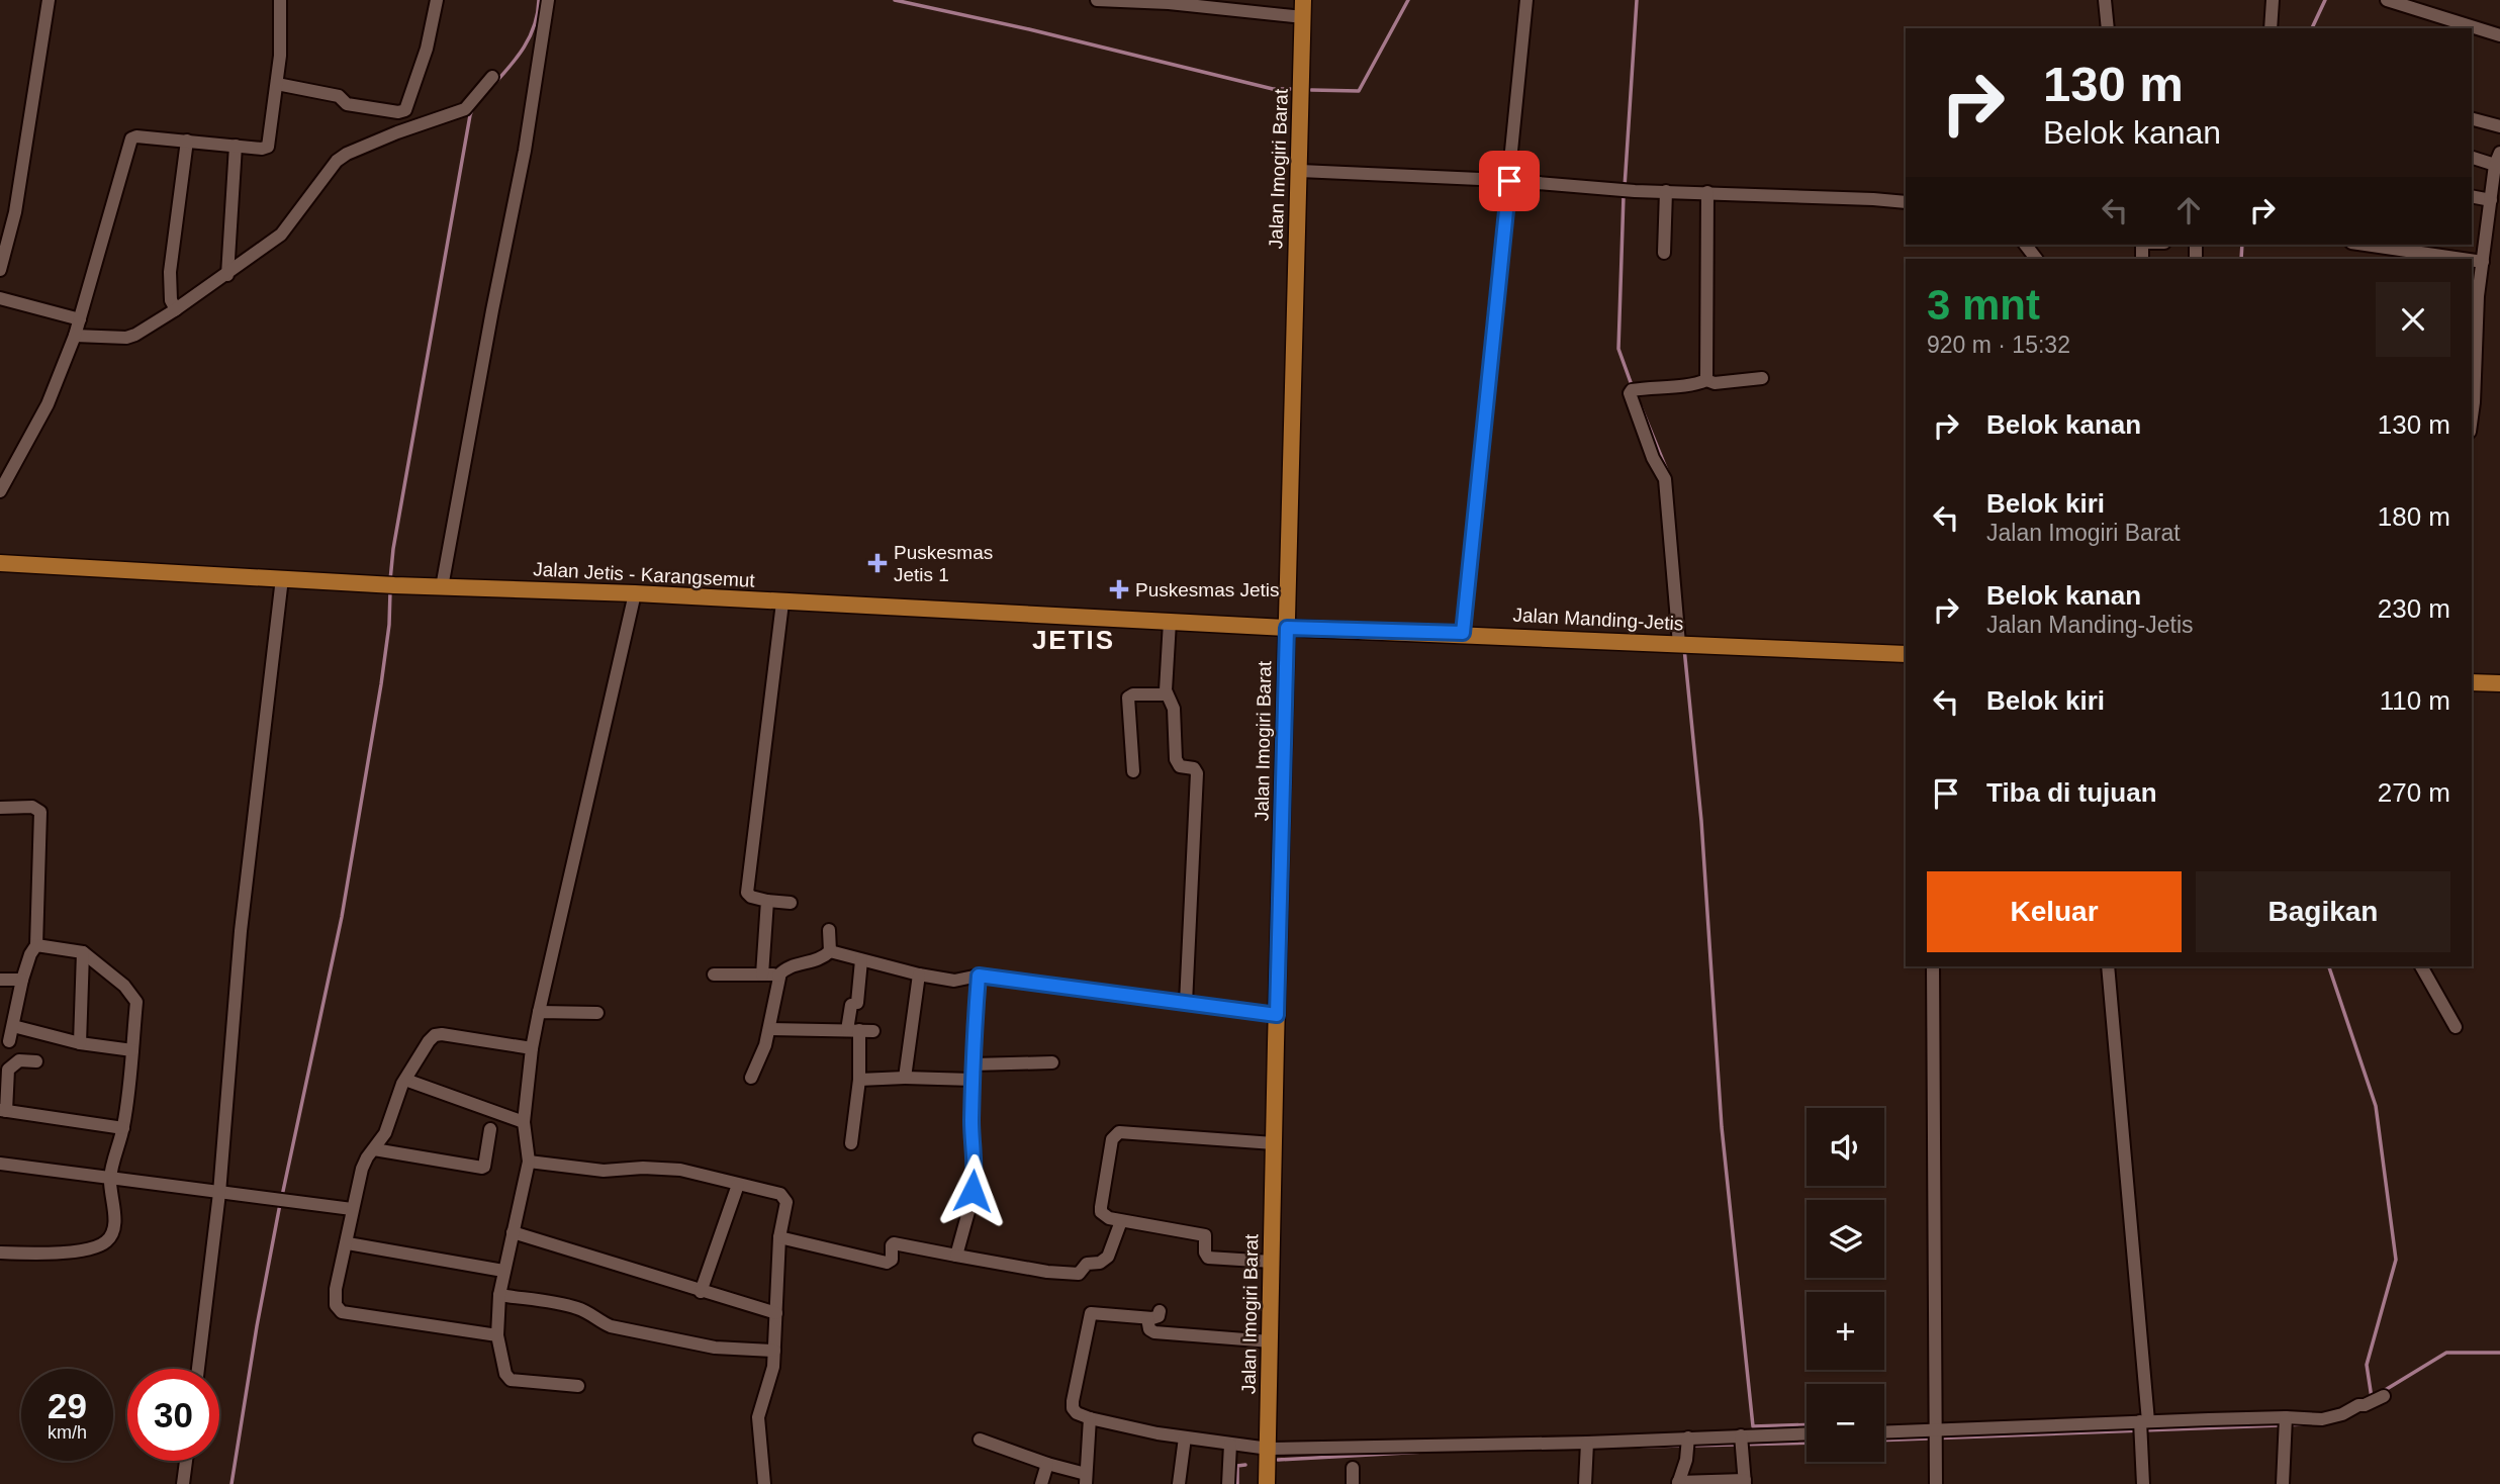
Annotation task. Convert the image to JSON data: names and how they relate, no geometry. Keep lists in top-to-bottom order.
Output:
{
  "streets": {
    "main road": ["Jalan Imogiri Barat", "Jalan Jetis - Karangsemut", "Jalan Manding-Jetis"]
  },
  "crossings": [
    ["Jalan Imogiri Barat", "Jalan Jetis - Karangsemut"],
    ["Jalan Imogiri Barat", "Jalan Manding-Jetis"],
    ["Jalan Jetis - Karangsemut", "Jalan Manding-Jetis"]
  ],
  "districts": ["JETIS"],
  "places": {
    "health": ["Puskesmas Jetis 1", "Puskesmas Jetis"]
  },
  "page": {
    "turn": ["130 m", "Belok kanan"],
    "heading": ["3 mnt", "920 m · 15:32"],
    "list": [
      {
        "name": "Belok kanan",
        "value": "130 m"
      },
      {
        "name": "Belok kiri",
        "note": "Jalan Imogiri Barat",
        "value": "180 m"
      },
      {
        "name": "Belok kanan",
        "note": "Jalan Manding-Jetis",
        "value": "230 m"
      },
      {
        "name": "Belok kiri",
        "value": "110 m"
      },
      {
        "name": "Tiba di tujuan",
        "value": "270 m"
      }
    ],
    "buttons": ["Keluar", "Bagikan"],
    "map_buttons": ["+", "−"],
    "speed": "29 km/h",
    "limit": "30"
  }
}
